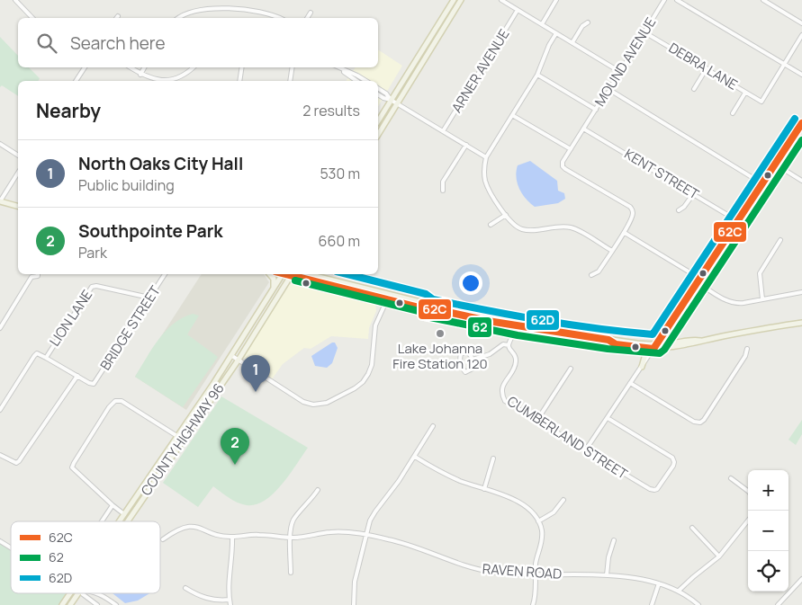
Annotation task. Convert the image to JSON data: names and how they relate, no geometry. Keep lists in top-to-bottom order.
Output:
{
  "streets": {
    "main road": ["COUNTY HIGHWAY 96"],
    "street": [
      "MOUND AVENUE",
      "DEBRA LANE",
      "ARNER AVENUE",
      "KENT STREET",
      "LION LANE",
      "BRIDGE STREET",
      "CUMBERLAND STREET",
      "RAVEN ROAD"
    ]
  },
  "crossings": [
    ["MOUND AVENUE", "DEBRA LANE"],
    ["MOUND AVENUE", "KENT STREET"],
    ["LION LANE", "BRIDGE STREET"]
  ],
  "places": ["Lake Johanna Fire Station 120"],
  "lines": ["transit line 62D", "transit line 62C", "transit line 62"],
  "legend": ["62C", "62", "62D"],
  "page": {
    "search": "Search here",
    "heading": ["Nearby", "2 results"],
    "list": [
      {
        "mark": "1",
        "name": "North Oaks City Hall",
        "note": "Public building",
        "value": "530 m"
      },
      {
        "mark": "2",
        "name": "Southpointe Park",
        "note": "Park",
        "value": "660 m"
      }
    ],
    "pins": ["1", "2"],
    "map_buttons": ["+", "−"]
  }
}
